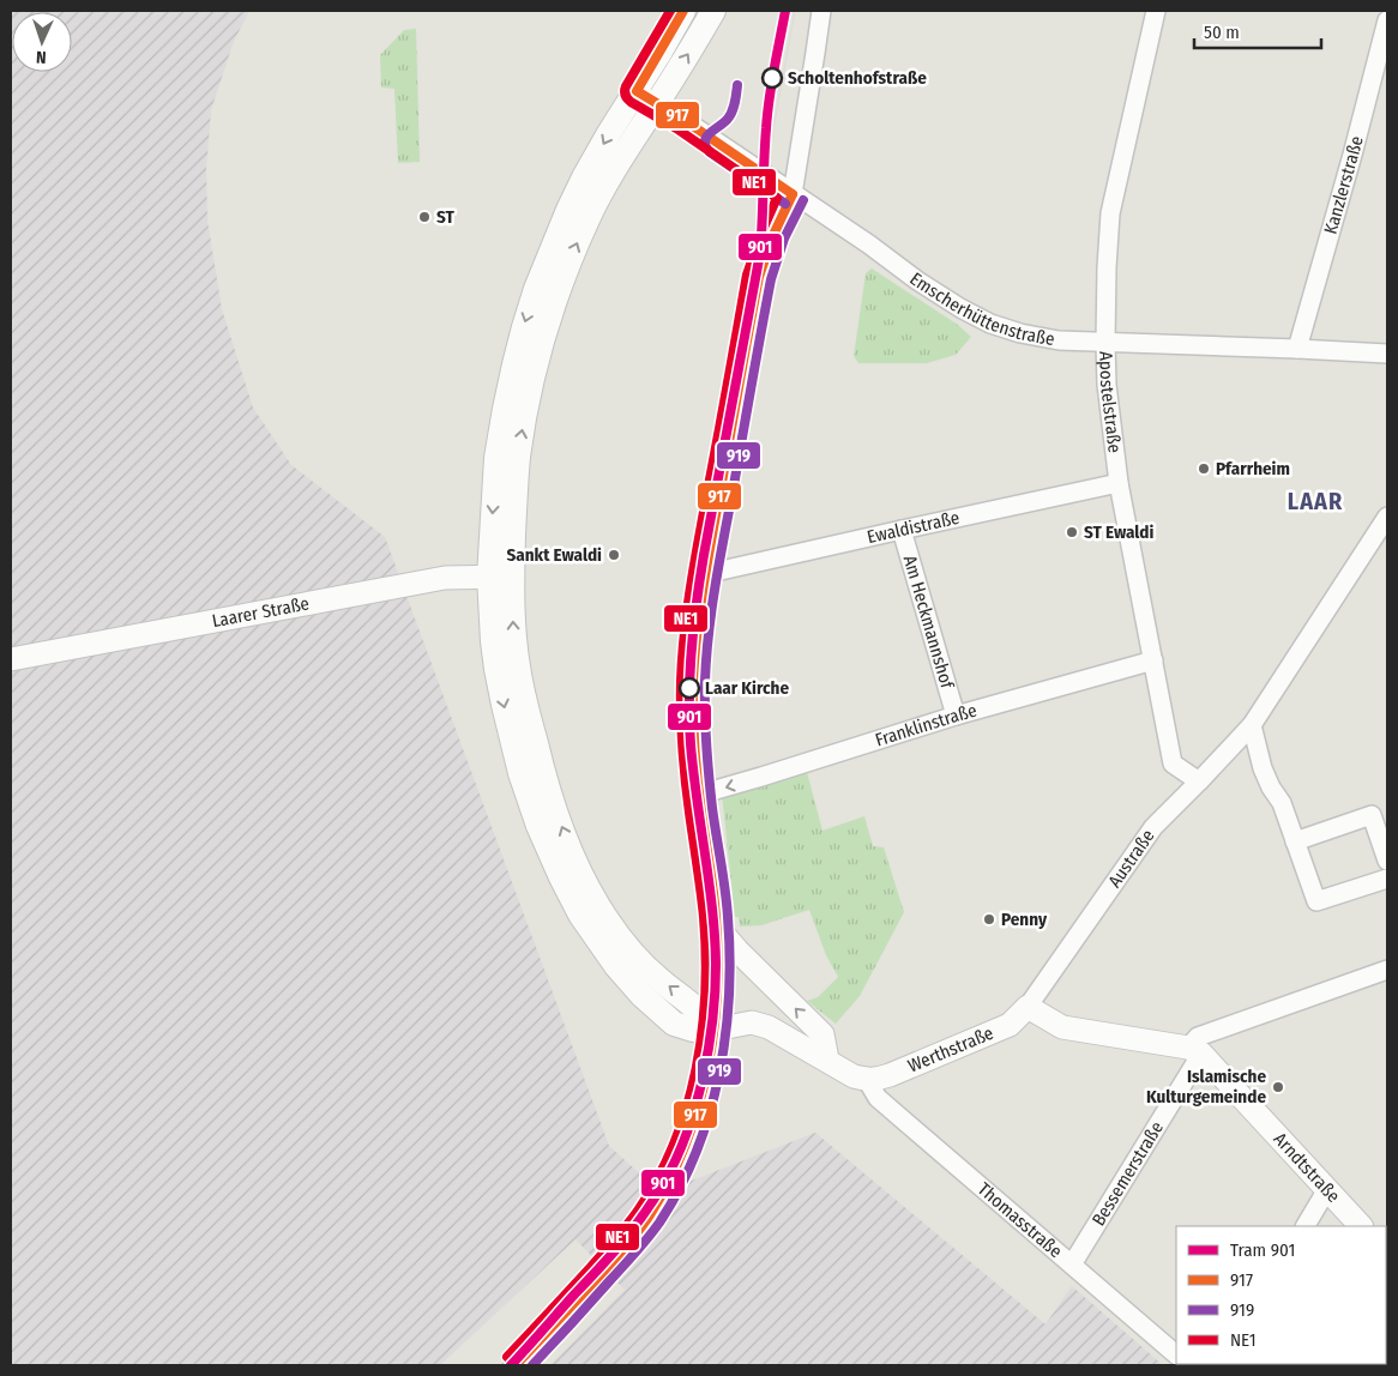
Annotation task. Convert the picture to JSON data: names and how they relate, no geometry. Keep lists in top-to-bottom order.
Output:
{
  "streets": {
    "street": [
      "Kanzlerstraße",
      "Emscherhüttenstraße",
      "Apostelstraße",
      "Ewaldistraße",
      "Laarer Straße",
      "Am Heckmannshof",
      "Franklinstraße",
      "Austraße",
      "Werthstraße",
      "Arndtstraße",
      "Bessemerstraße",
      "Thomasstraße"
    ]
  },
  "crossings": [
    ["Kanzlerstraße", "Emscherhüttenstraße"],
    ["Emscherhüttenstraße", "Apostelstraße"],
    ["Apostelstraße", "Ewaldistraße"],
    ["Apostelstraße", "Franklinstraße"],
    ["Apostelstraße", "Austraße"],
    ["Ewaldistraße", "Am Heckmannshof"],
    ["Am Heckmannshof", "Franklinstraße"],
    ["Austraße", "Werthstraße"],
    ["Werthstraße", "Thomasstraße"],
    ["Arndtstraße", "Bessemerstraße"],
    ["Bessemerstraße", "Thomasstraße"]
  ],
  "one_way": ["Franklinstraße"],
  "districts": ["LAAR"],
  "places": [
    "Scholtenhofstraße",
    "ST",
    "Pfarrheim",
    "ST Ewaldi",
    "Sankt Ewaldi",
    "Laar Kirche",
    "Penny",
    "Islamische Kulturgemeinde"
  ],
  "lines": [
    "tram line 901",
    "transit line 917",
    "transit line NE1",
    "transit line 919"
  ],
  "legend": [
    "Tram 901",
    "917",
    "919",
    "NE1"
  ],
  "scale_bar": "50 m",
  "north": "bottom"
}
